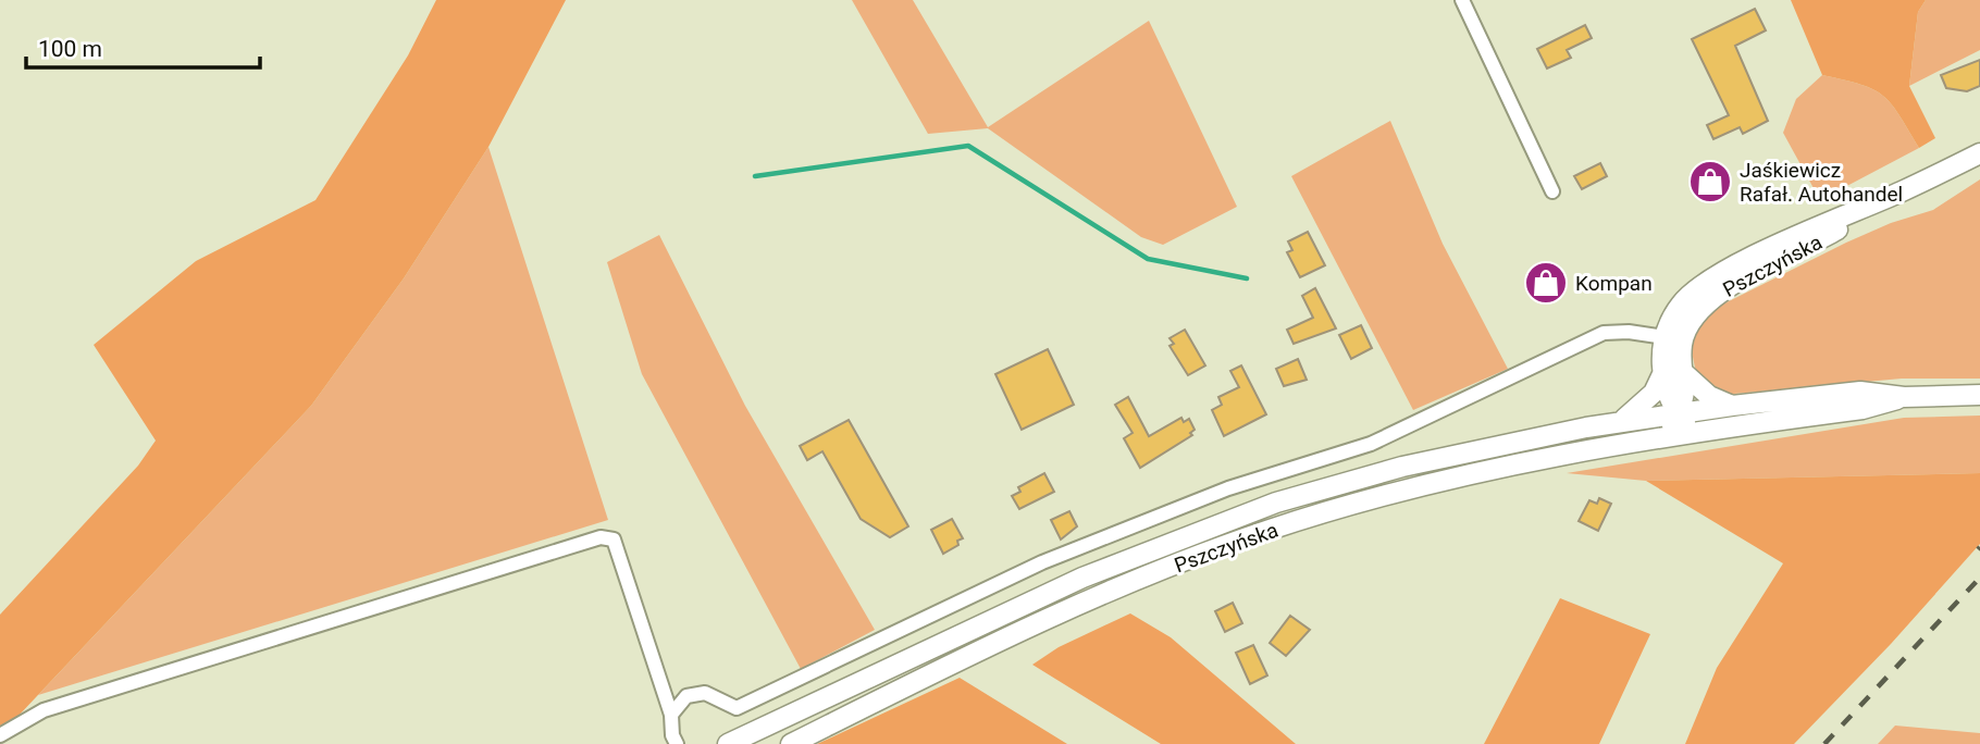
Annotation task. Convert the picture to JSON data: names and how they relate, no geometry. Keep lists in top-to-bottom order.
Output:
{
  "streets": {
    "main road": ["Pszczyńska"]
  },
  "places": {
    "shop": ["Jaśkiewicz Rafał. Autohandel", "Kompan"]
  },
  "scale_bar": "100 m"
}
